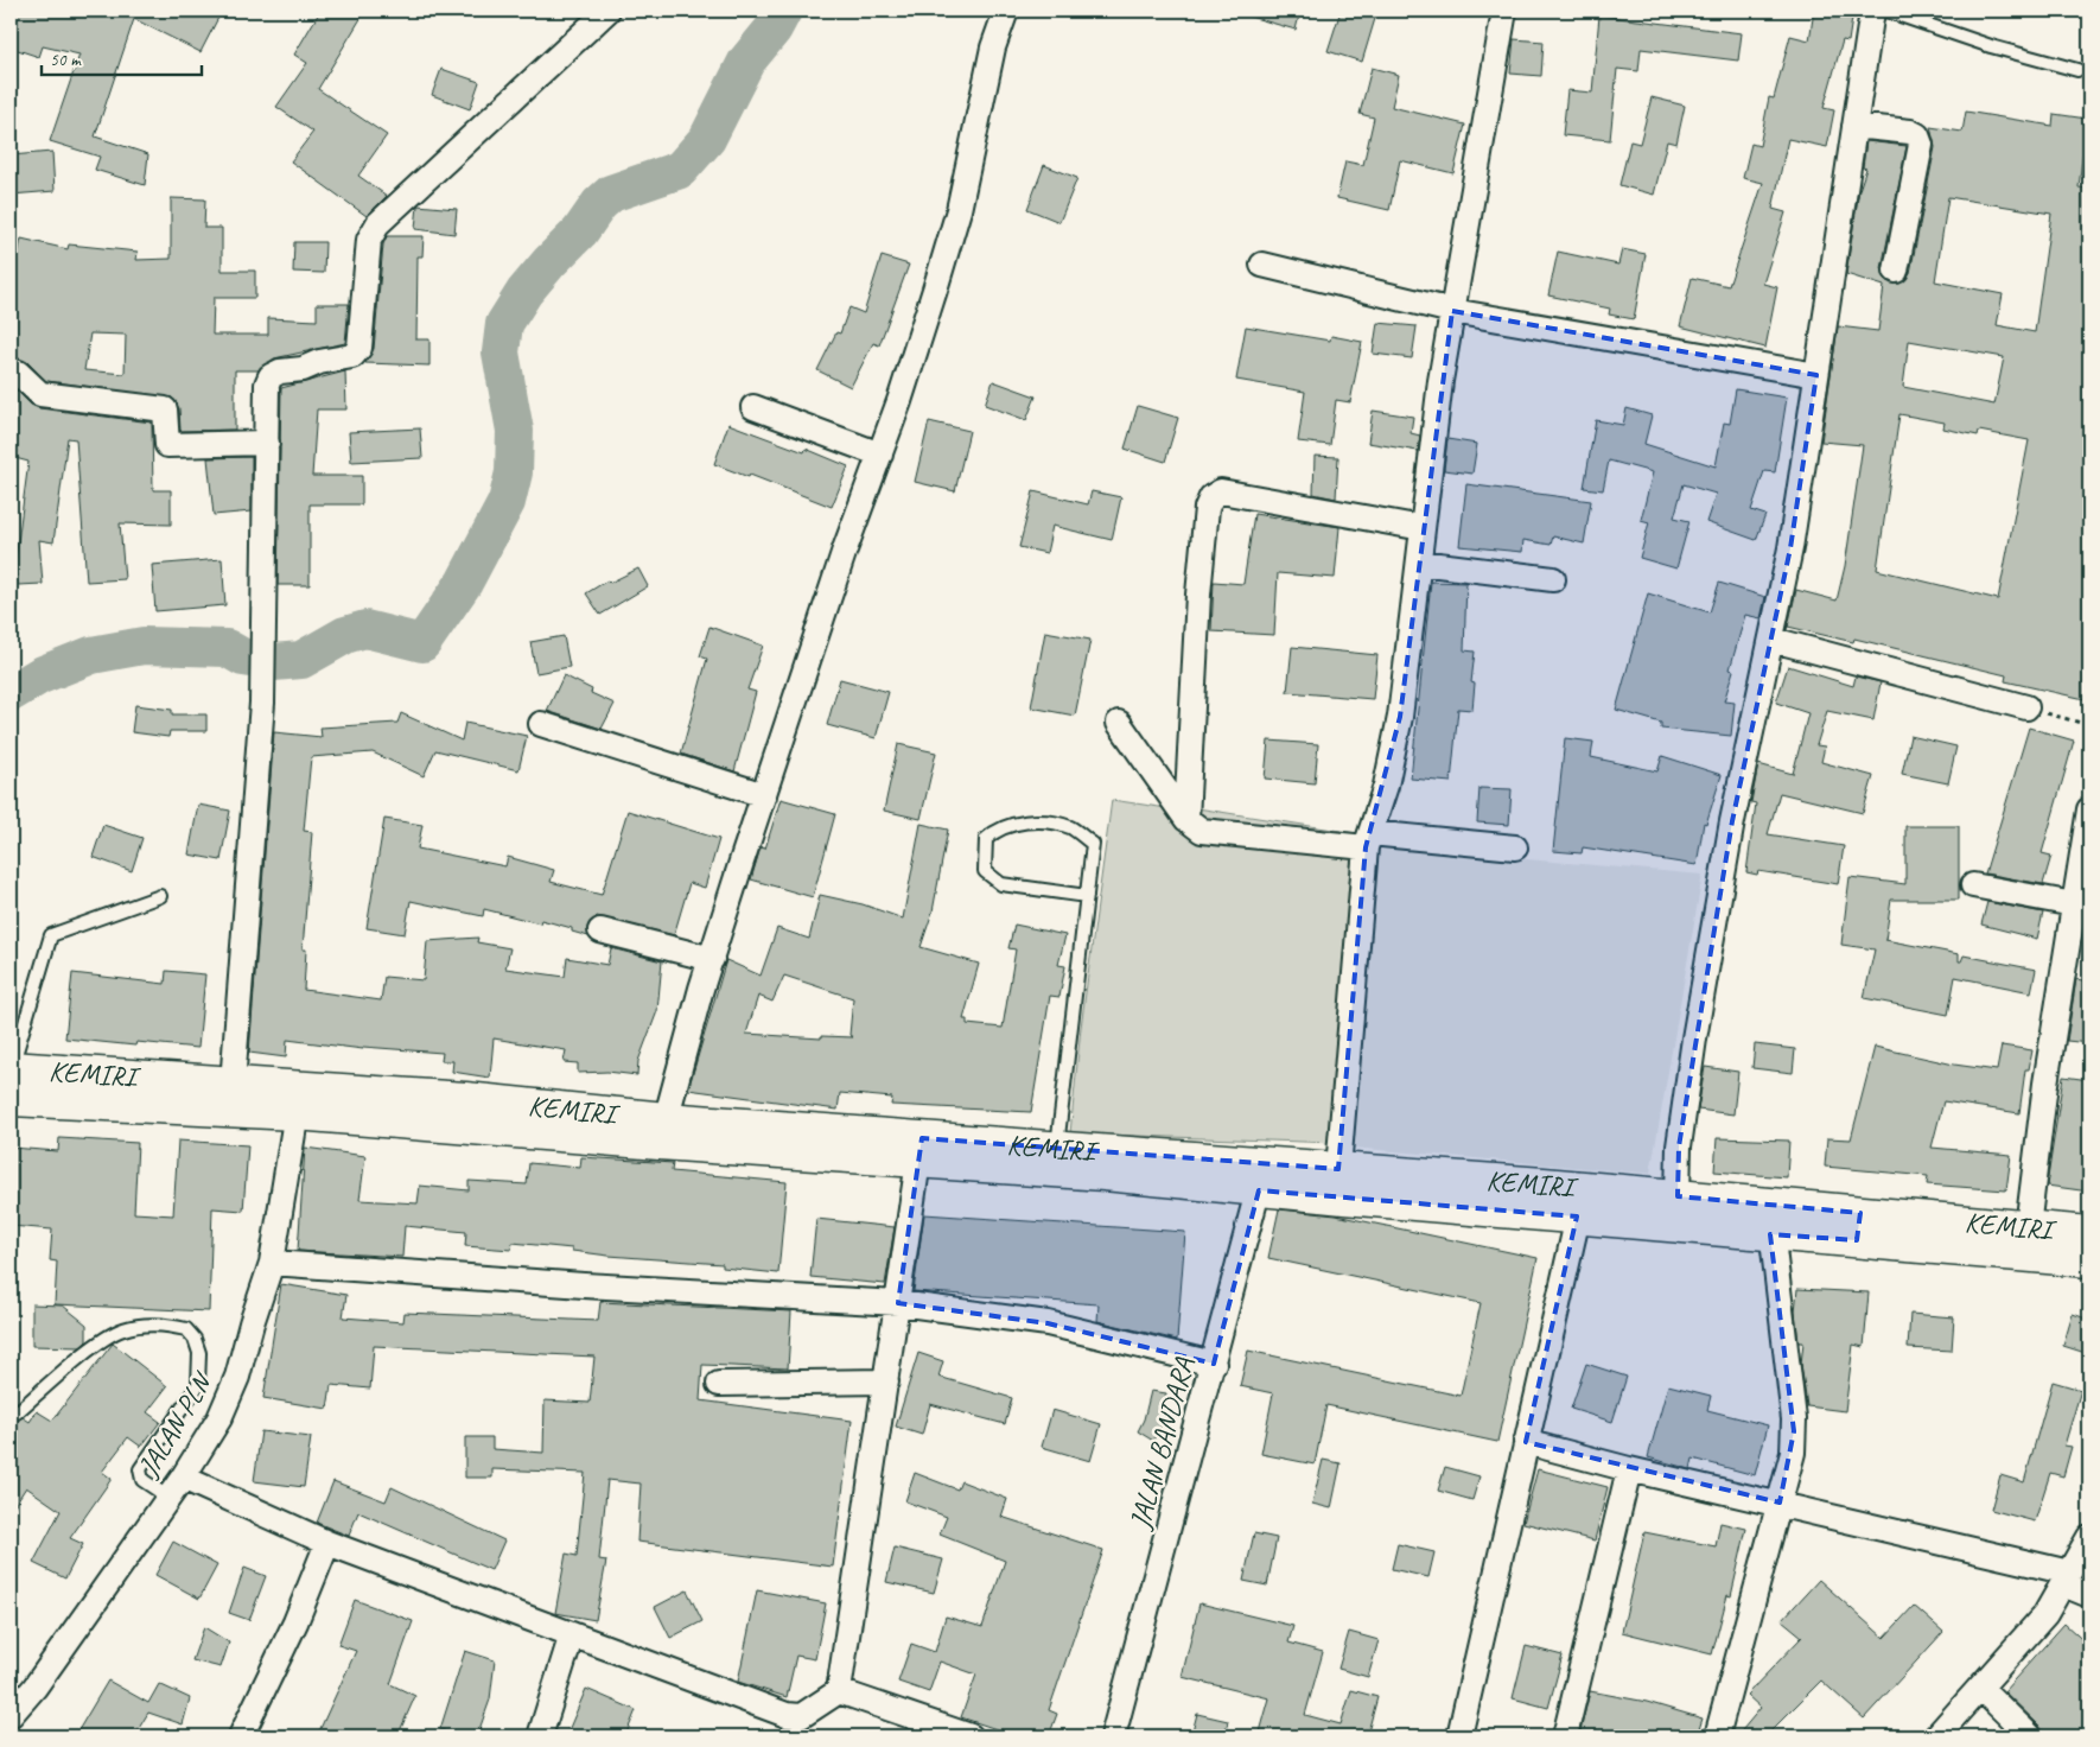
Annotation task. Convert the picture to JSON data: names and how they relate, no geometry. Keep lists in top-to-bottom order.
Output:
{
  "streets": {
    "highway": ["KEMIRI"],
    "street": ["JALAN PLN", "JALAN BANDARA"]
  },
  "crossings": [
    ["KEMIRI", "JALAN PLN"],
    ["KEMIRI", "JALAN BANDARA"]
  ],
  "scale_bar": "50 m"
}
